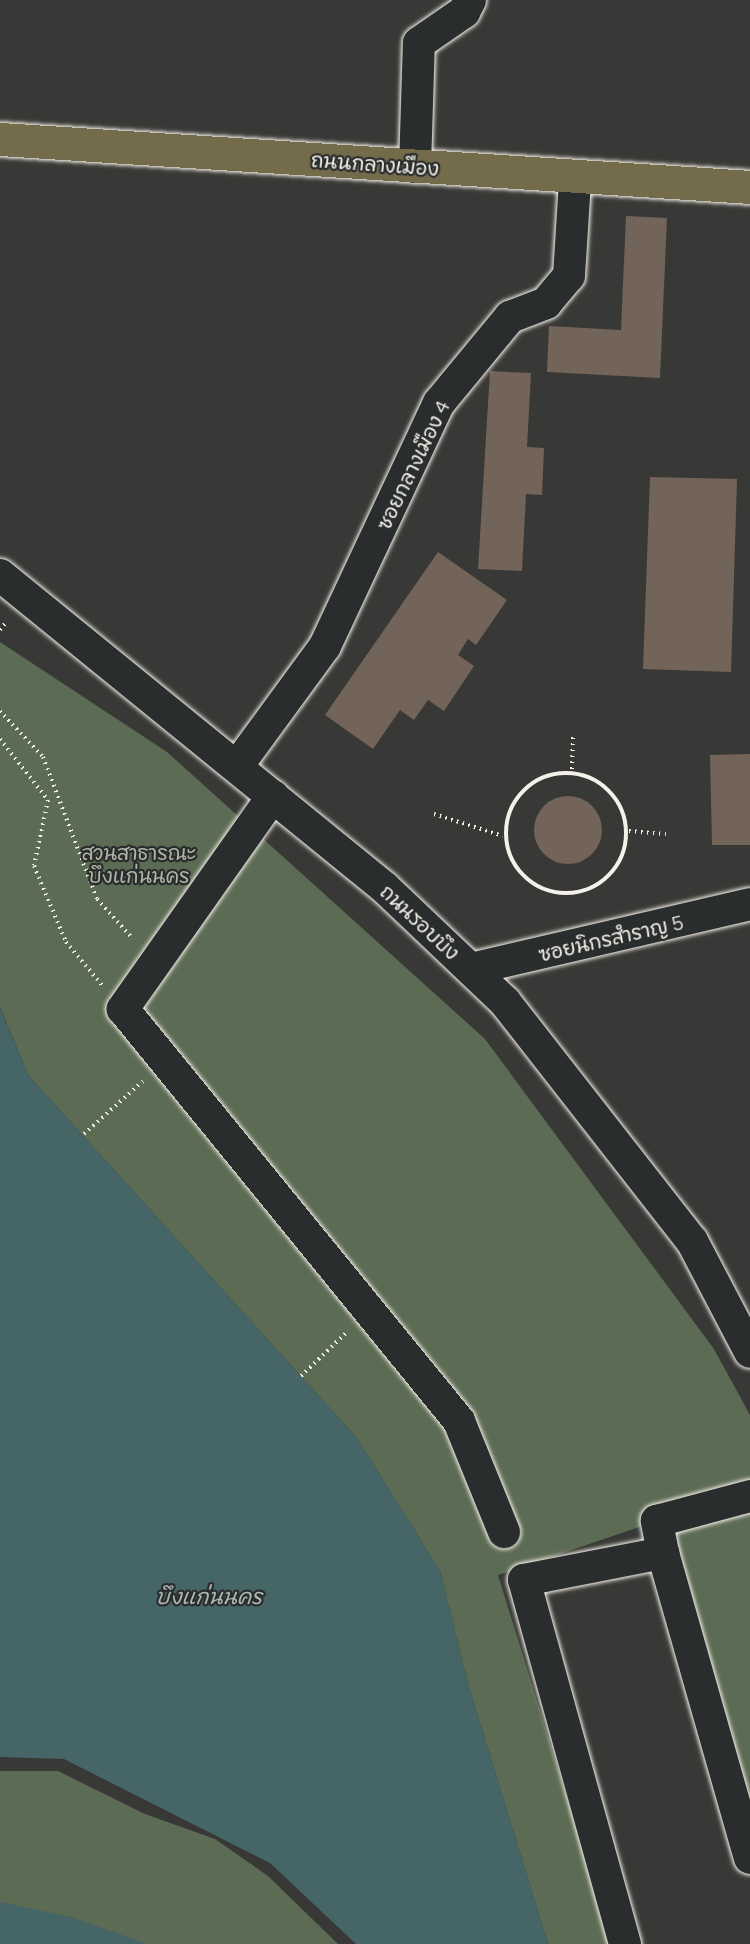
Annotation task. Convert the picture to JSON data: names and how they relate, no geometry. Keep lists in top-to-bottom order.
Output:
{
  "streets": {
    "main road": ["ถนนกลางเมือง"],
    "street": ["ซอยกลางเมือง 4", "ถนนรอบบึง", "ซอยนิกรสำราญ 5"]
  },
  "crossings": [
    ["ถนนกลางเมือง", "ซอยกลางเมือง 4"],
    ["ซอยกลางเมือง 4", "ถนนรอบบึง"],
    ["ถนนรอบบึง", "ซอยนิกรสำราญ 5"]
  ],
  "water": ["บึงแก่นนคร"],
  "parks": ["สวนสาธารณะ บึงแก่นนคร"]
}
